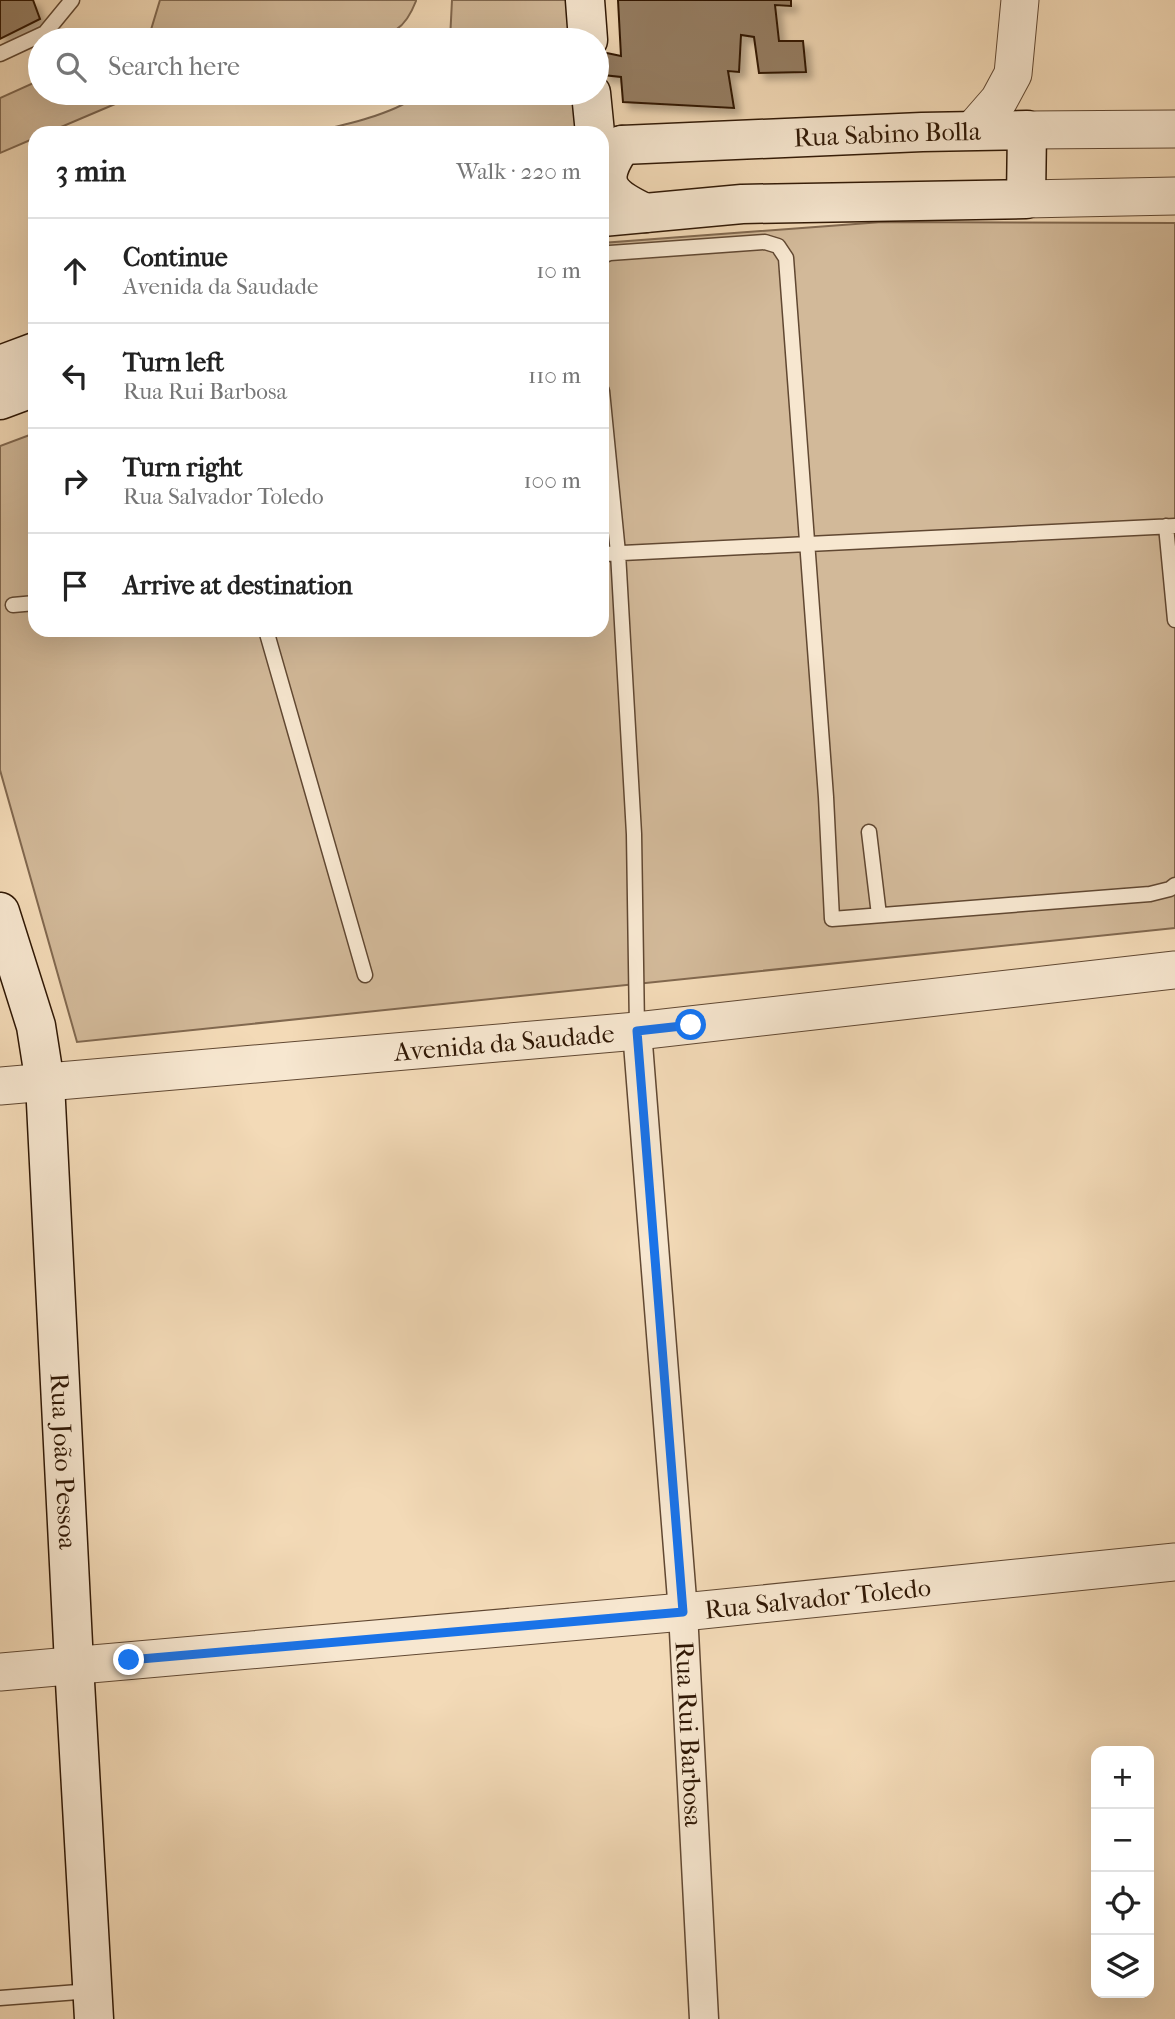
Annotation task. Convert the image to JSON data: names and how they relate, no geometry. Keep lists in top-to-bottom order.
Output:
{
  "streets": {
    "main road": ["Rua Sabino Bolla", "Rua João Pessoa"],
    "street": ["Avenida da Saudade", "Rua Salvador Toledo", "Rua Rui Barbosa"]
  },
  "crossings": [
    ["Avenida da Saudade", "Rua João Pessoa"],
    ["Avenida da Saudade", "Rua Rui Barbosa"],
    ["Rua João Pessoa", "Rua Salvador Toledo"],
    ["Rua Salvador Toledo", "Rua Rui Barbosa"]
  ],
  "page": {
    "search": "Search here",
    "heading": ["3 min", "Walk · 220 m"],
    "list": [
      ["Continue", "Avenida da Saudade", "10 m"],
      ["Turn left", "Rua Rui Barbosa", "110 m"],
      ["Turn right", "Rua Salvador Toledo", "100 m"],
      "Arrive at destination"
    ],
    "map_buttons": ["+", "−"]
  }
}
